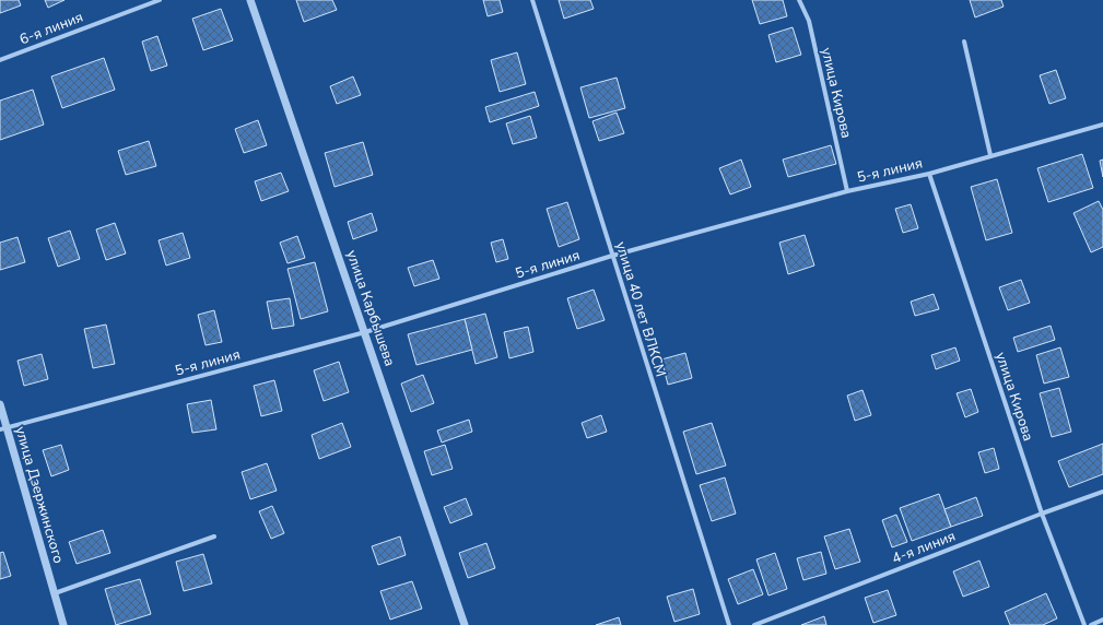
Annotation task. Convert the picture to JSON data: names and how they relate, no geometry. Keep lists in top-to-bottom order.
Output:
{
  "streets": {
    "street": [
      "6-я линия",
      "улица Кирова",
      "5-я линия",
      "улица Карбышева",
      "улица 40 лет ВЛКСМ",
      "улица Дзержинского",
      "4-я линия"
    ]
  },
  "crossings": [
    ["улица Кирова", "5-я линия"],
    ["улица Кирова", "4-я линия"],
    ["5-я линия", "улица Карбышева"],
    ["5-я линия", "улица 40 лет ВЛКСМ"],
    ["5-я линия", "улица Дзержинского"]
  ]
}
